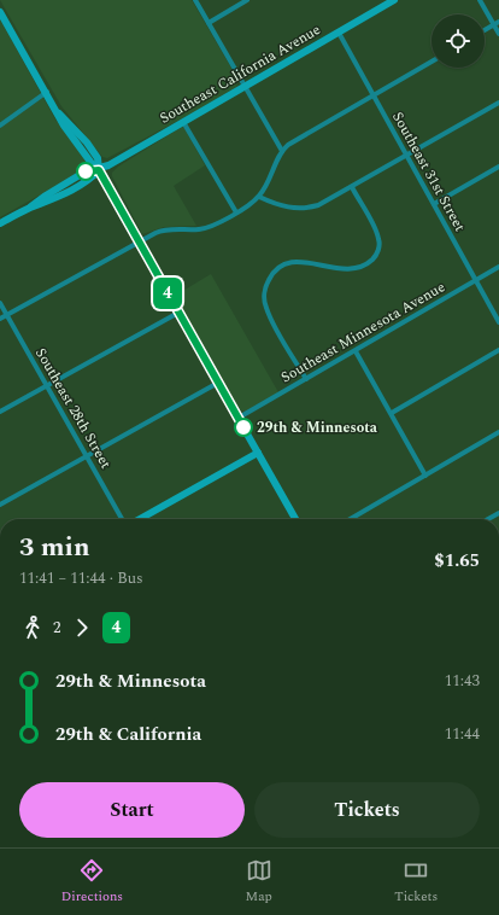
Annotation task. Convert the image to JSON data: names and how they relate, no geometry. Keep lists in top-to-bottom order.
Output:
{
  "streets": {
    "main road": ["Southeast California Avenue"],
    "street": ["Southeast 31st Street", "Southeast Minnesota Avenue", "Southeast 28th Street"]
  },
  "crossings": [
    ["Southeast California Avenue", "Southeast 31st Street"],
    ["Southeast 31st Street", "Southeast Minnesota Avenue"]
  ],
  "places": ["29th & Minnesota"],
  "lines": ["bus line 4"],
  "page": {
    "on_map": "4",
    "heading": ["3 min", "11:41 – 11:44 · Bus", "$1.65"],
    "legs": ["2", "4"],
    "list": [
      {
        "name": "29th & Minnesota",
        "value": "11:43"
      },
      {
        "name": "29th & California",
        "value": "11:44"
      }
    ],
    "buttons": ["Start", "Tickets"],
    "tabs": ["Directions", "Map", "Tickets"]
  }
}
